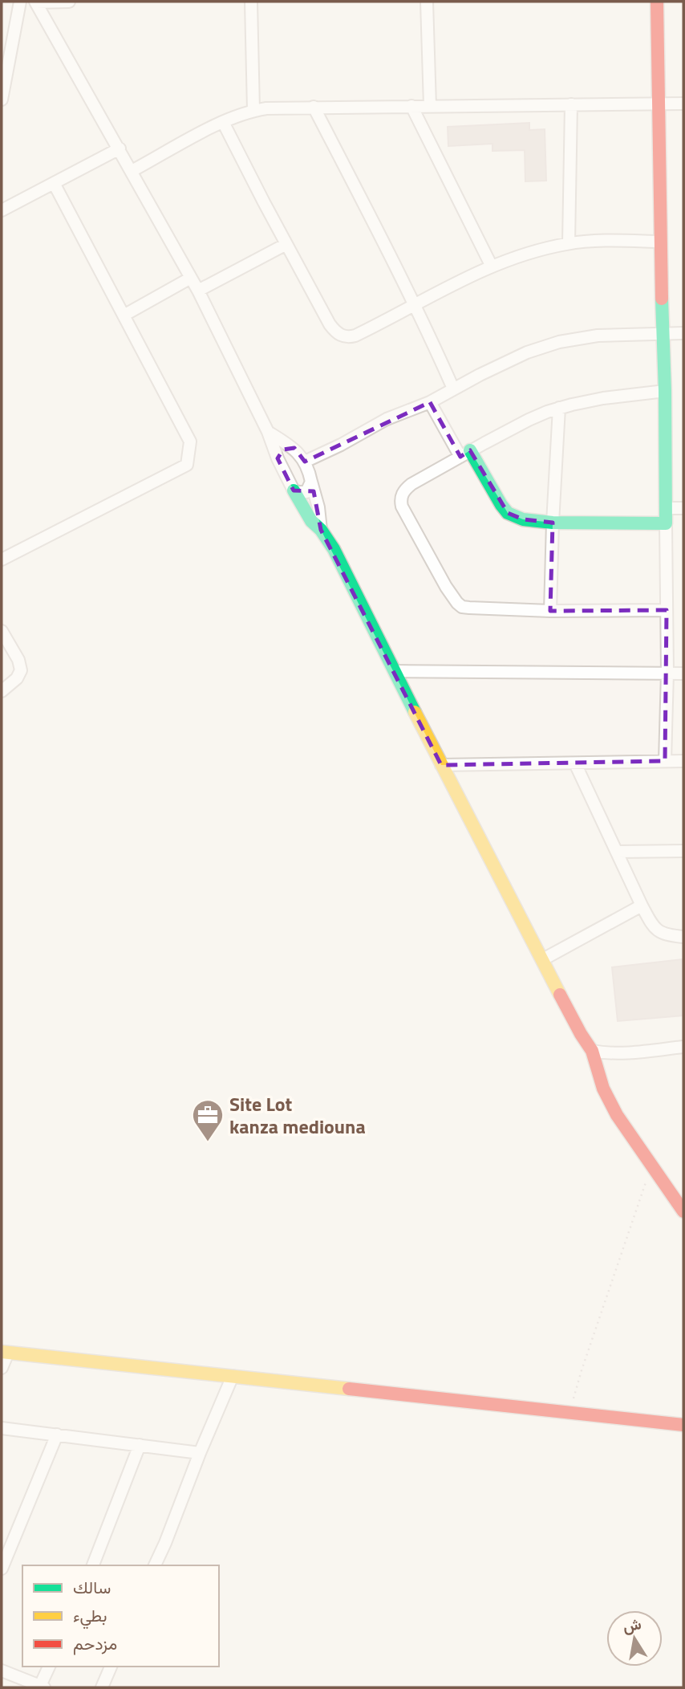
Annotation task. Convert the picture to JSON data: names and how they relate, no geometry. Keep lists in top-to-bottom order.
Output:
{
  "places": {
    "office": ["Site Lot kanza mediouna"]
  },
  "legend": ["سالك", "بطيء", "مزدحم"],
  "north": "top"
}
